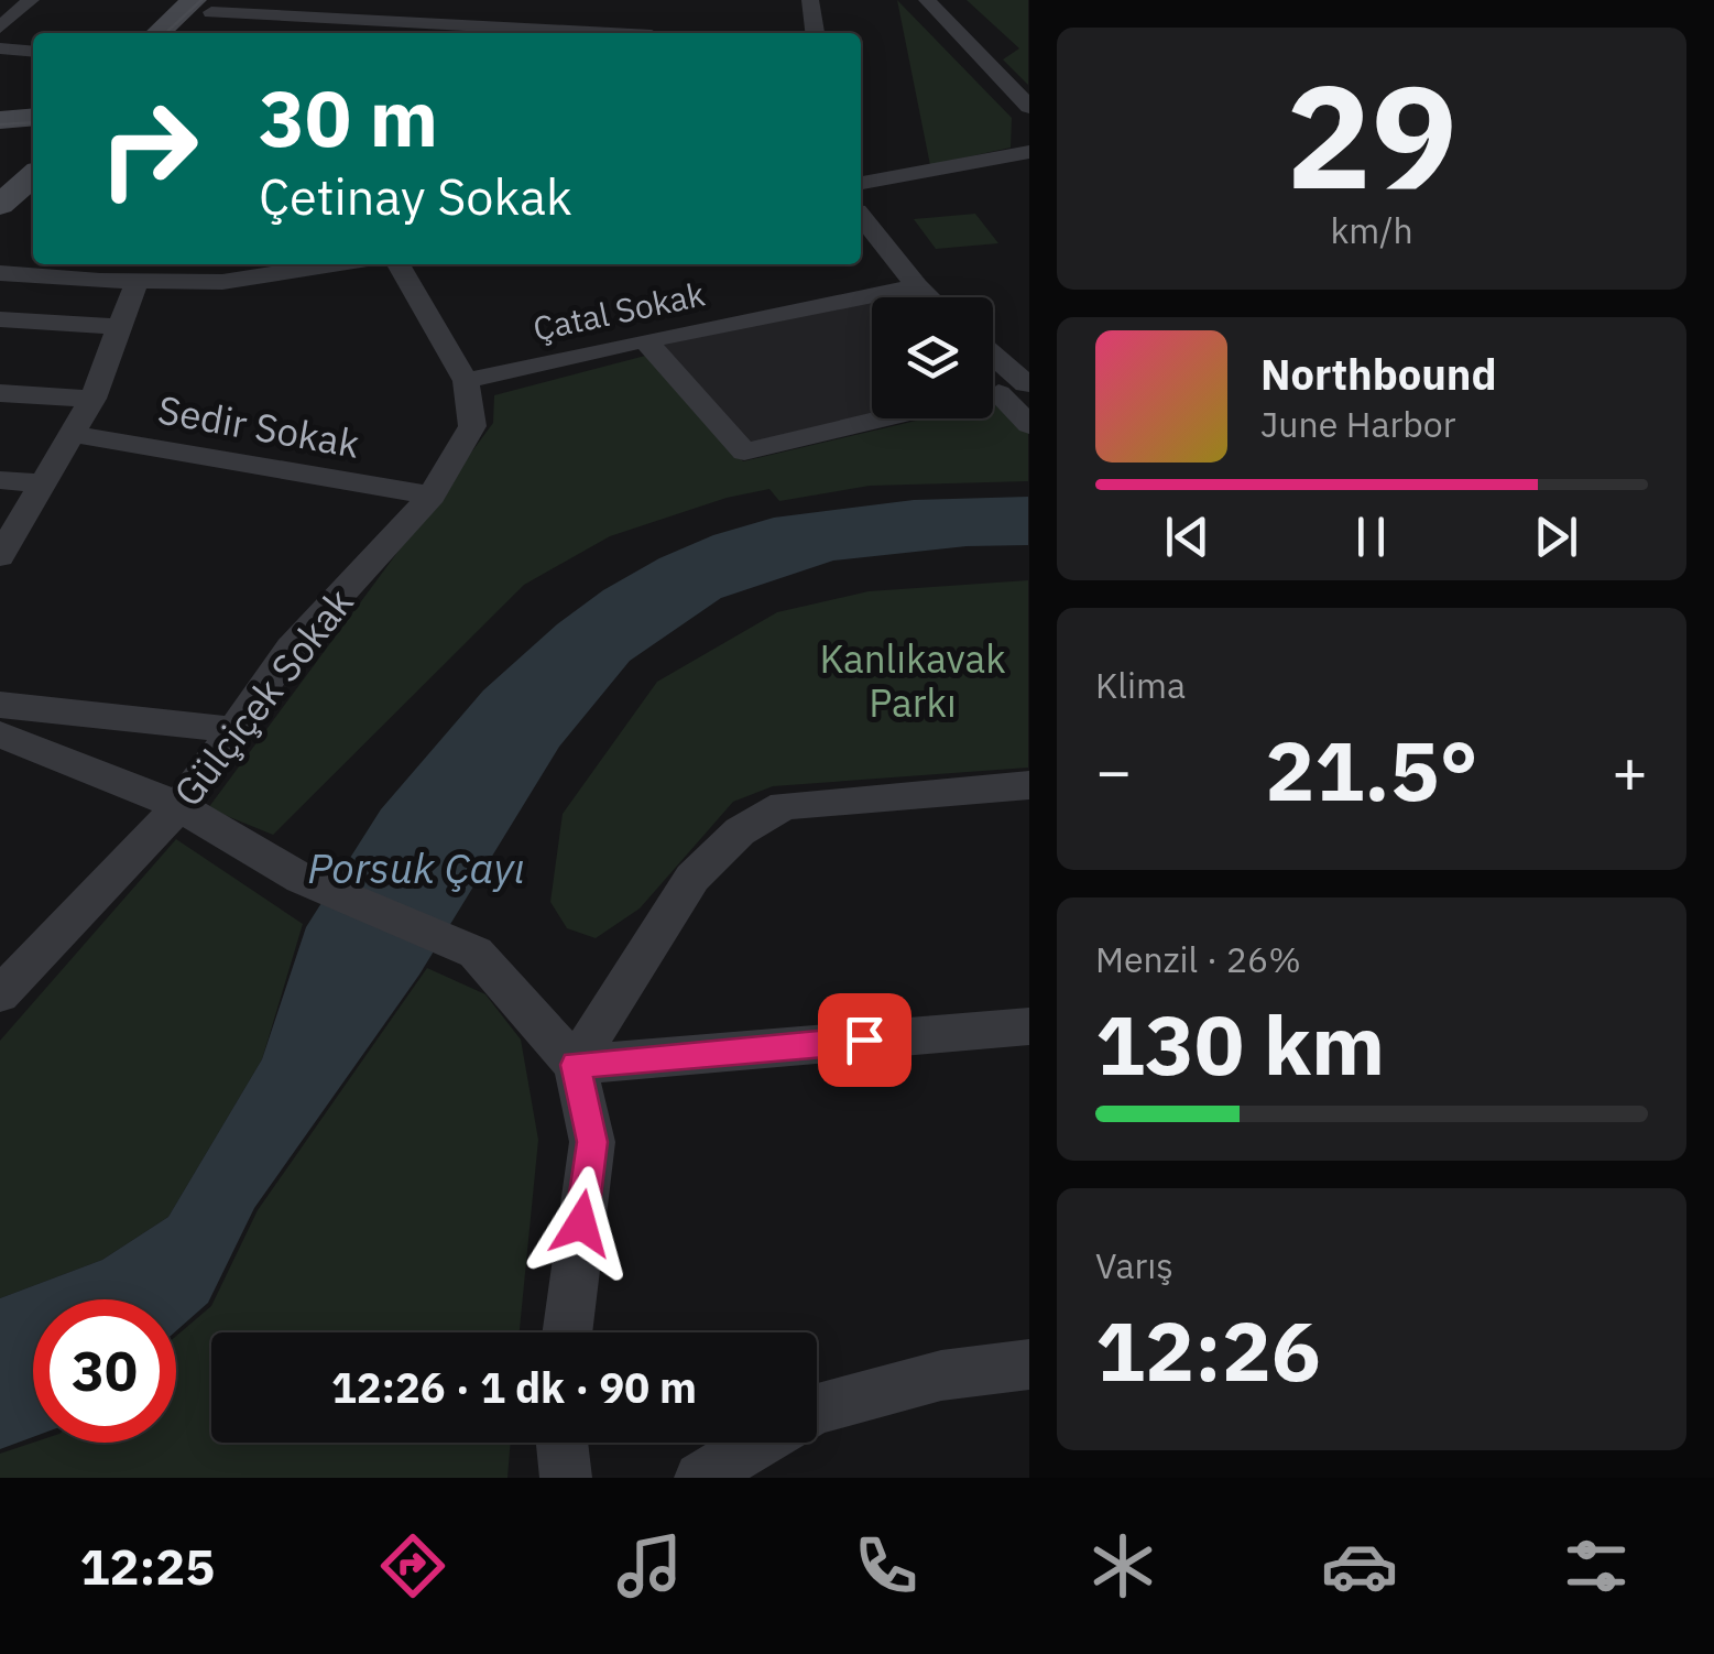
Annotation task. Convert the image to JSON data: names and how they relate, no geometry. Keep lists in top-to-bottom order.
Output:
{
  "streets": {
    "street": ["Çatal Sokak", "Sedir Sokak", "Gülçiçek Sokak"]
  },
  "crossings": [
    ["Çatal Sokak", "Gülçiçek Sokak"],
    ["Sedir Sokak", "Gülçiçek Sokak"]
  ],
  "water": ["Porsuk Çayı"],
  "parks": ["Kanlıkavak Parkı"],
  "page": {
    "tile": [
      ["29", "km/h"],
      "Klima",
      ["Menzil · 26%", "130 km"],
      ["Varış", "12:26"]
    ],
    "turn": ["30 m", "Çetinay Sokak"],
    "song": ["Northbound", "June Harbor"],
    "heat": ["−", "21.5°", "+"],
    "limit": "30",
    "trip": "12:26 · 1 dk · 90 m",
    "tabs": "12:25"
  }
}
